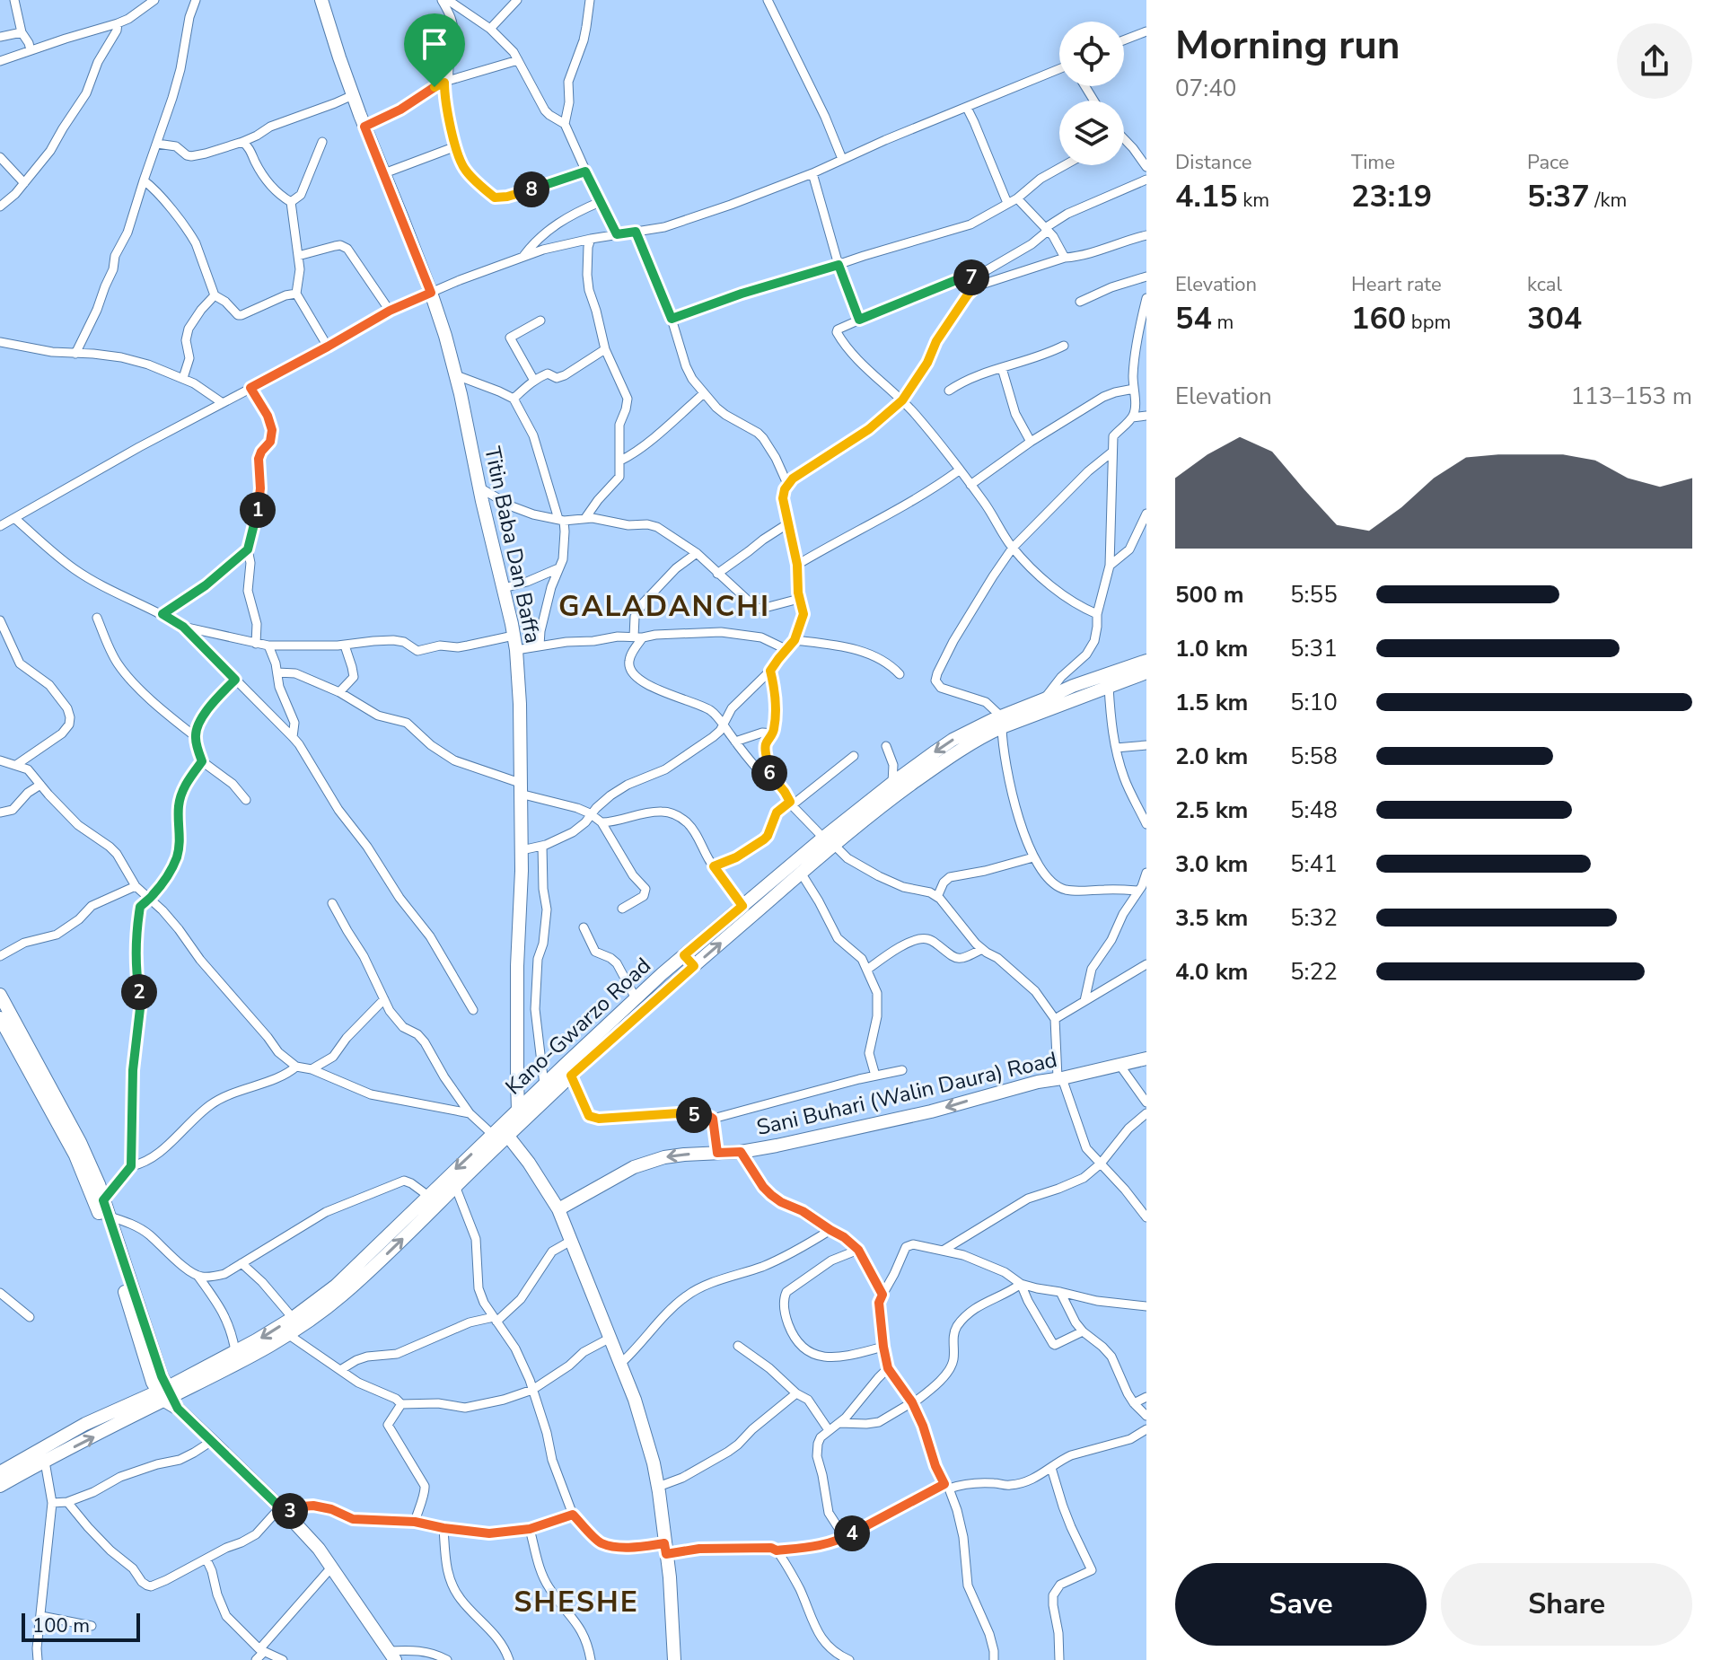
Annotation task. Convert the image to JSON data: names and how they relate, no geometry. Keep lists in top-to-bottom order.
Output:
{
  "streets": {
    "main road": ["Titin Baba Dan Baffa", "Kano-Gwarzo Road", "Sani Buhari (Walin Daura) Road"]
  },
  "crossings": [
    ["Titin Baba Dan Baffa", "Kano-Gwarzo Road"]
  ],
  "one_way": ["Sani Buhari (Walin Daura) Road"],
  "districts": ["GALADANCHI", "SHESHE"],
  "scale_bar": "100 m",
  "page": {
    "heading": ["Morning run", "07:40"],
    "stats": [
      ["Distance", "4.15 km"],
      ["Time", "23:19"],
      ["Pace", "5:37 /km"],
      ["Elevation", "54 m"],
      ["Heart rate", "160 bpm"],
      ["kcal", "304"]
    ],
    "pins": [
      "8",
      "7",
      "1",
      "6",
      "2",
      "5",
      "3",
      "4"
    ],
    "chart": ["Elevation", "113–153 m"],
    "list": [
      {
        "name": "500 m",
        "note": "5:55"
      },
      {
        "name": "1.0 km",
        "note": "5:31"
      },
      {
        "name": "1.5 km",
        "note": "5:10"
      },
      {
        "name": "2.0 km",
        "note": "5:58"
      },
      {
        "name": "2.5 km",
        "note": "5:48"
      },
      {
        "name": "3.0 km",
        "note": "5:41"
      },
      {
        "name": "3.5 km",
        "note": "5:32"
      },
      {
        "name": "4.0 km",
        "note": "5:22"
      }
    ],
    "buttons": ["Save", "Share"],
    "scale": "100 m"
  }
}
